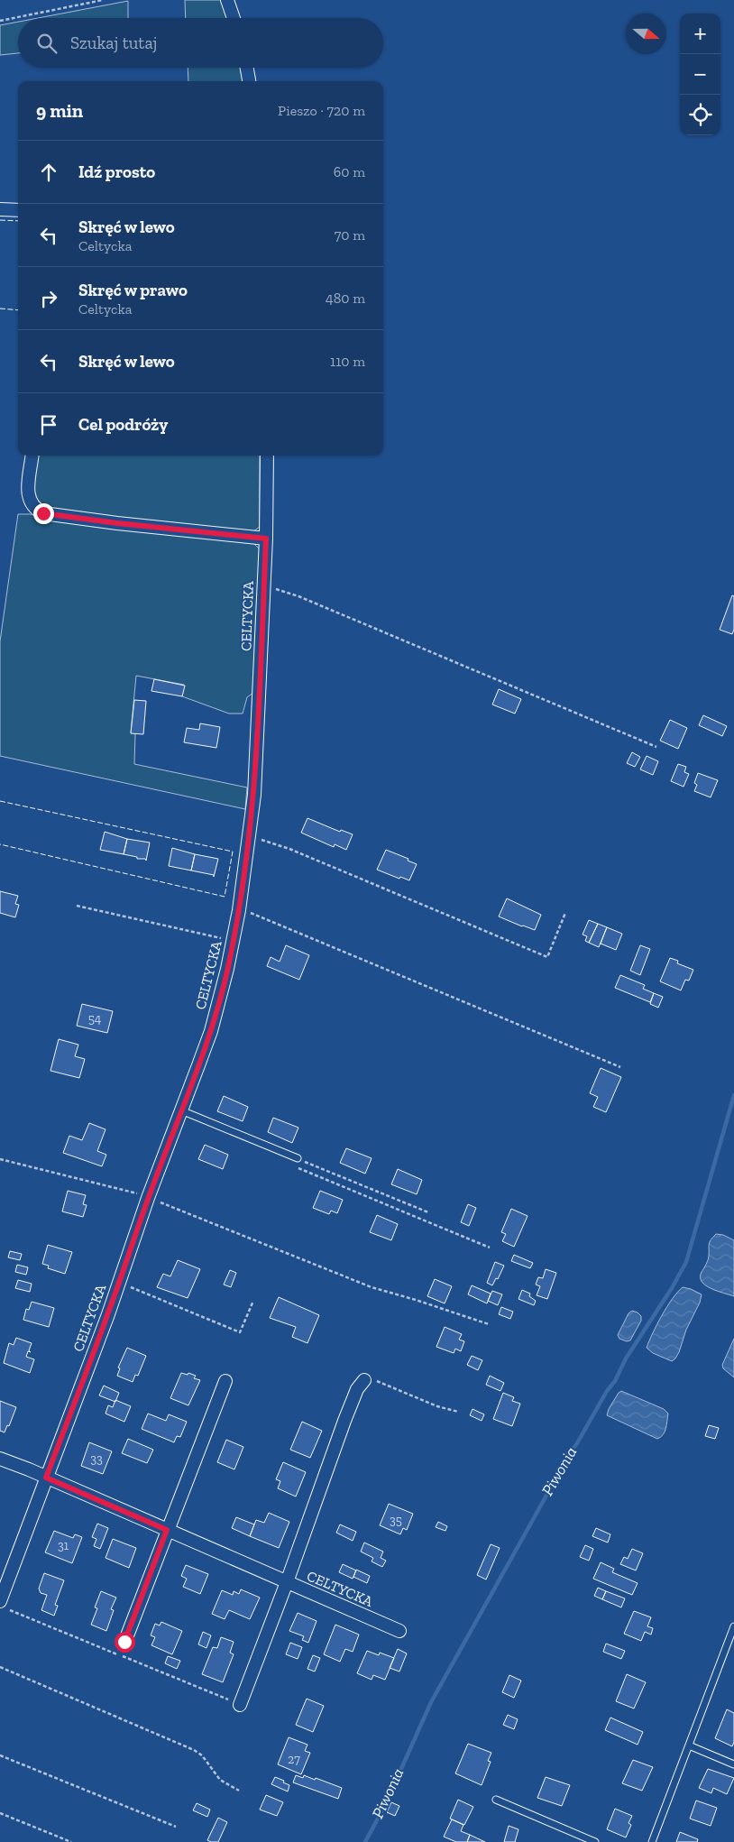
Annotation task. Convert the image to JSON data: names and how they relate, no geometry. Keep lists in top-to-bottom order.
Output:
{
  "streets": {
    "street": ["CELTYCKA"]
  },
  "water": ["Piwonia"],
  "house_numbers": [
    "54",
    "33",
    "35",
    "31",
    "27"
  ],
  "north": "right",
  "page": {
    "map_buttons": ["+", "−"],
    "search": "Szukaj tutaj",
    "heading": ["9 min", "Pieszo · 720 m"],
    "list": [
      ["Idź prosto", "60 m"],
      ["Skręć w lewo", "Celtycka", "70 m"],
      ["Skręć w prawo", "Celtycka", "480 m"],
      ["Skręć w lewo", "110 m"],
      "Cel podróży"
    ]
  }
}
